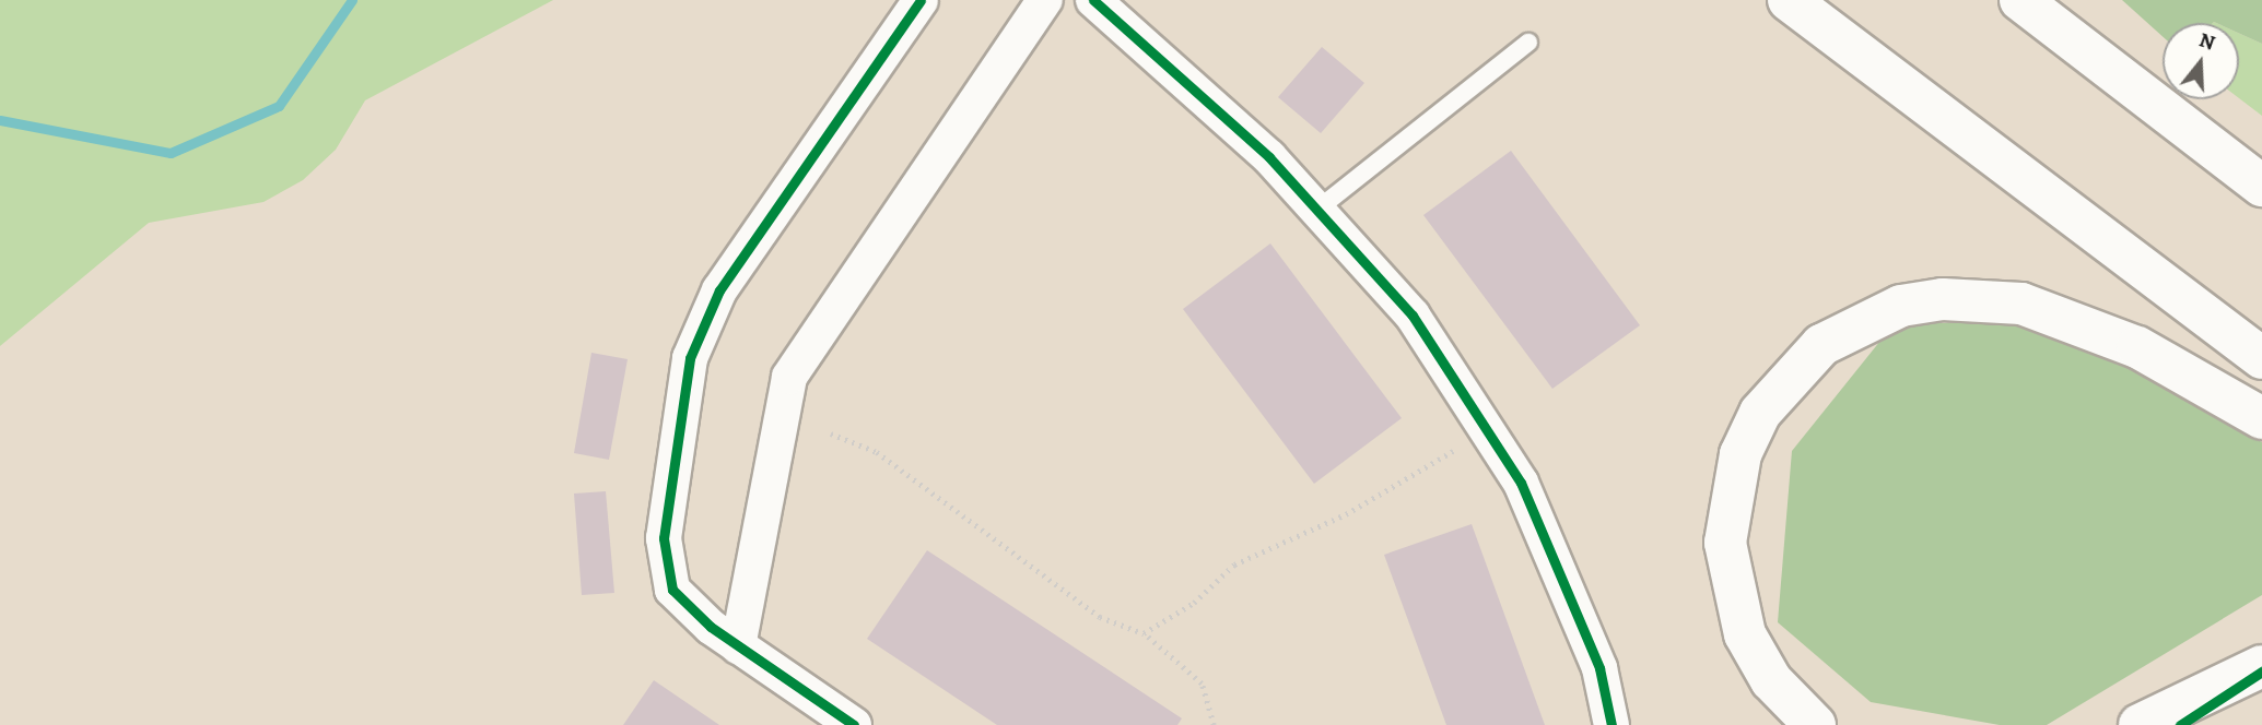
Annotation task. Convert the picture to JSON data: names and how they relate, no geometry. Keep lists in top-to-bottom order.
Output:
{
  "north": "top"
}
